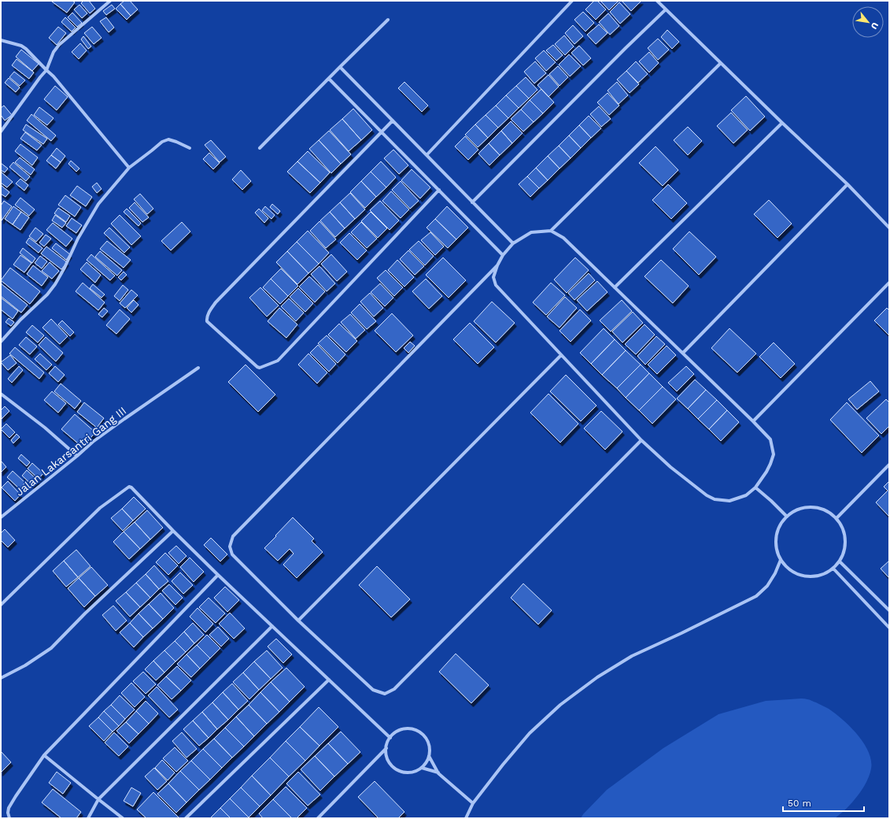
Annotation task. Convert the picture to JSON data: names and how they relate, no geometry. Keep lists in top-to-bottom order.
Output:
{
  "streets": {
    "street": ["Jalan Lakarsantri Gang III"]
  },
  "scale_bar": "50 m",
  "north": "bottom right"
}
